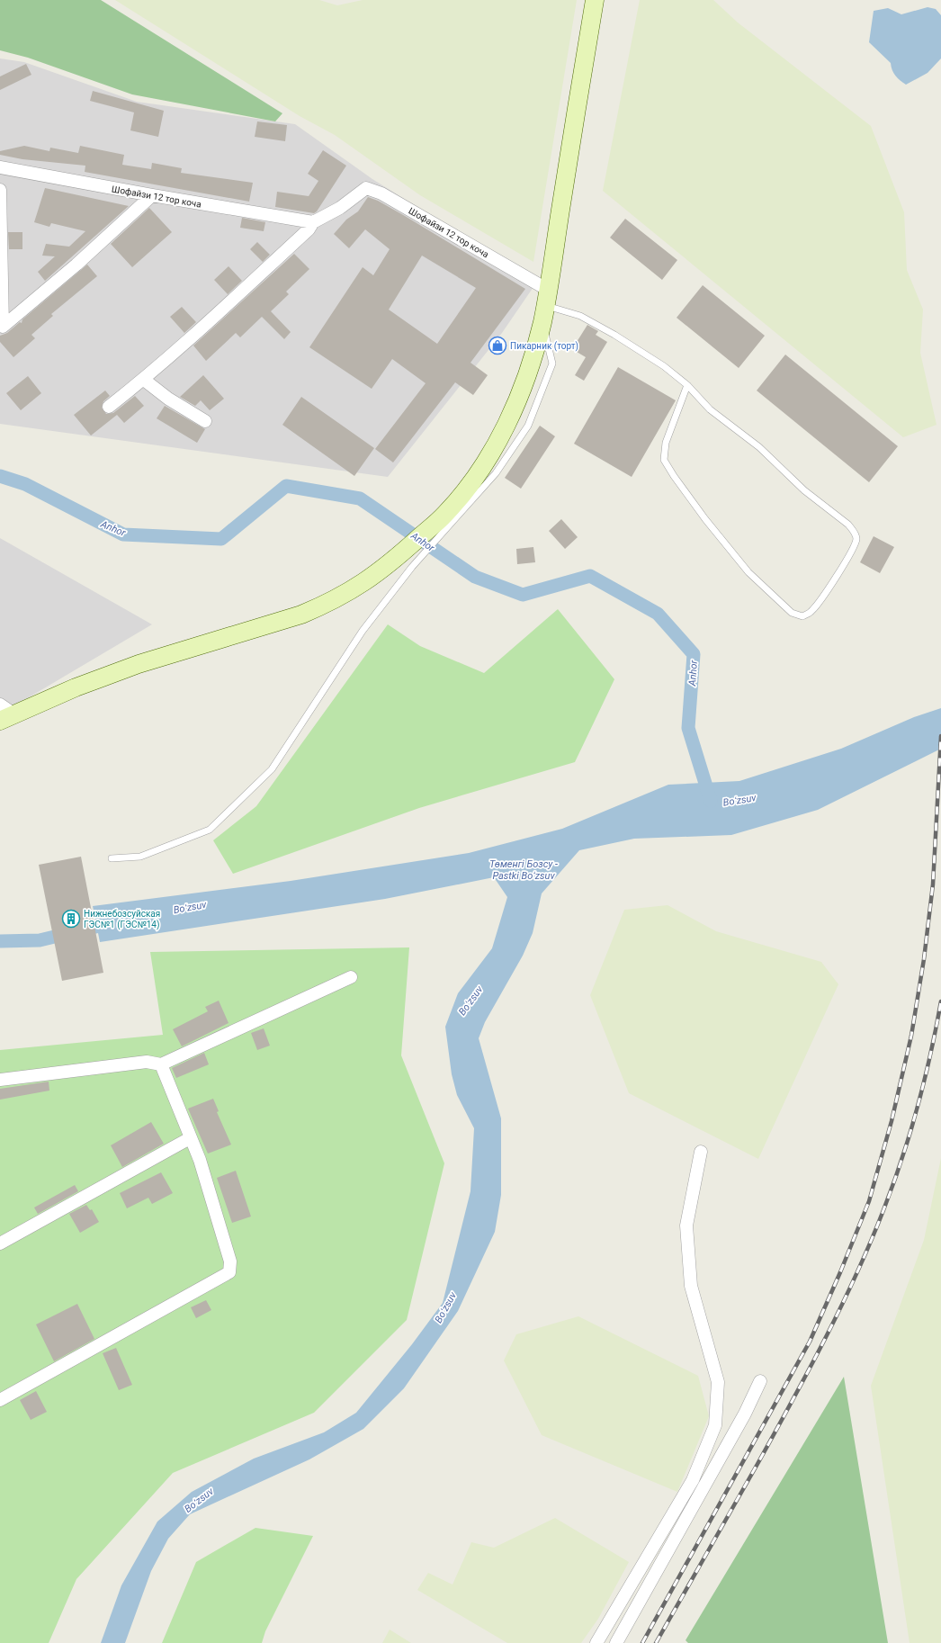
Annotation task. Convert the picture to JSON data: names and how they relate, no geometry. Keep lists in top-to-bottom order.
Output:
{
  "streets": {
    "street": ["Шофайзи 12 тор коча"]
  },
  "water": ["Anhor", "Boʻzsuv", "Төменгі Бозсу - Pastki Boʻzsuv"],
  "places": {
    "shop": ["Пикарник (торт)"],
    "building": ["Нижнебозсуйская ГЭС№1 (ГЭС№14)"]
  }
}
